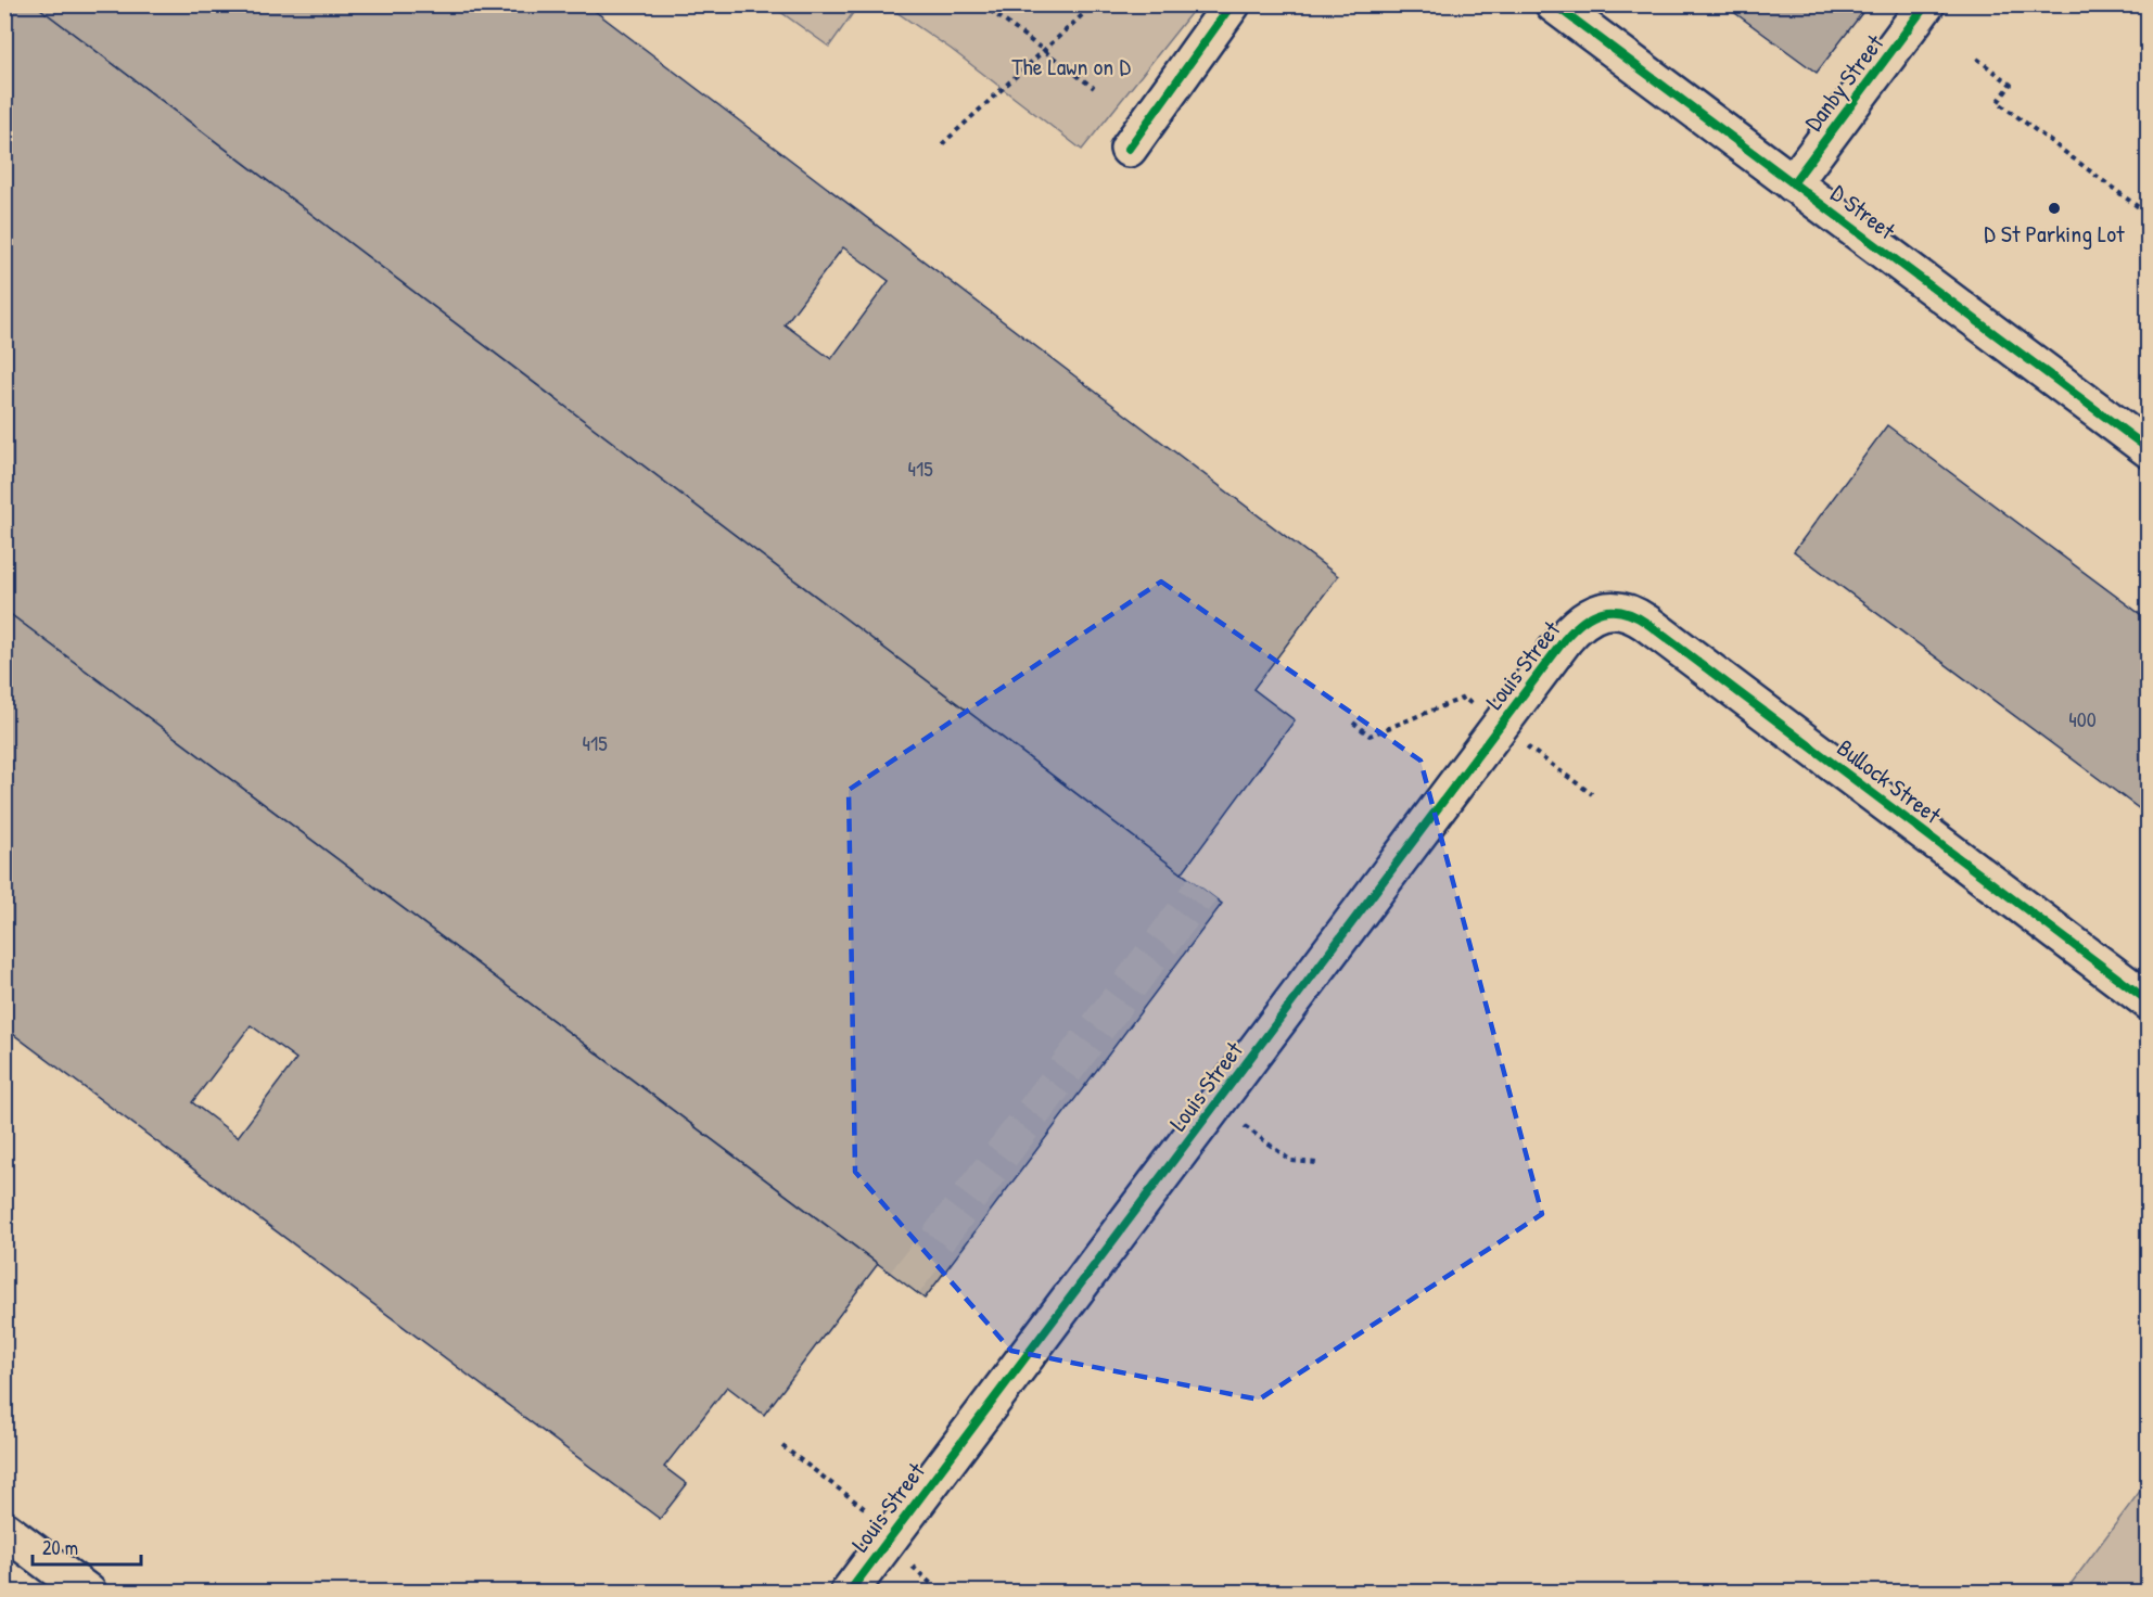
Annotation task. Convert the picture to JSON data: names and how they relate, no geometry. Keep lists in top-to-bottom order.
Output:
{
  "streets": {
    "street": [
      "Danby Street",
      "D Street",
      "Louis Street",
      "Bullock Street"
    ]
  },
  "crossings": [
    ["Danby Street", "D Street"],
    ["Louis Street", "Bullock Street"]
  ],
  "parks": ["The Lawn on D"],
  "places": ["D St Parking Lot"],
  "house_numbers": ["415", "400", "415"],
  "scale_bar": "20 m"
}
